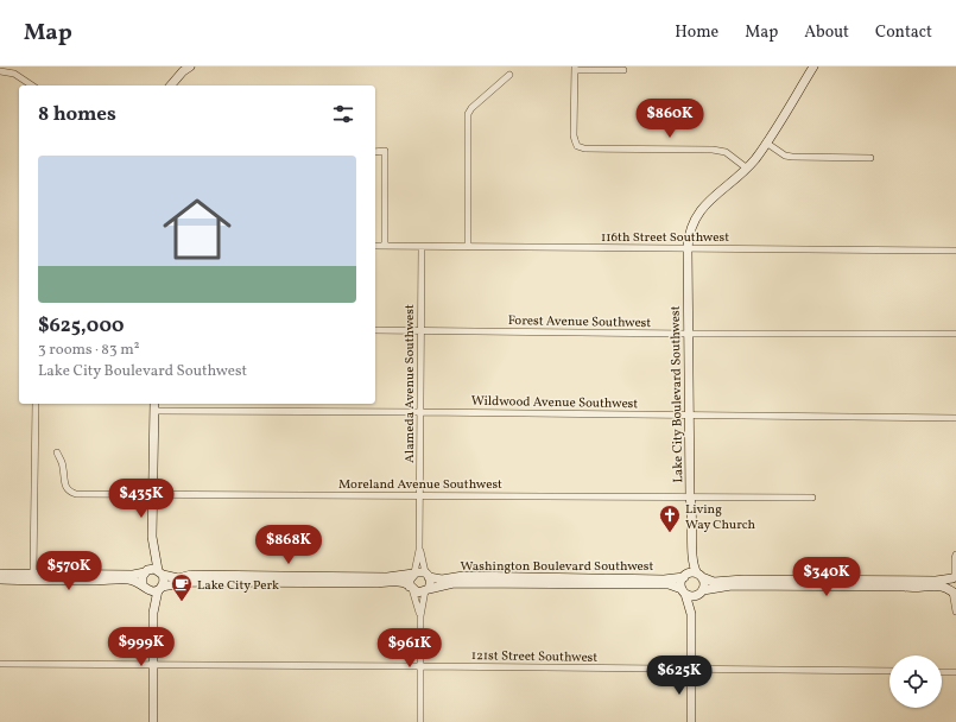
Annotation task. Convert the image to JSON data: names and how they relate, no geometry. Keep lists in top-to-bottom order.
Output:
{
  "streets": {
    "main road": ["Lake City Boulevard Southwest", "Washington Boulevard Southwest"],
    "street": [
      "116th Street Southwest",
      "Forest Avenue Southwest",
      "Alameda Avenue Southwest",
      "Wildwood Avenue Southwest",
      "Moreland Avenue Southwest",
      "121st Street Southwest"
    ]
  },
  "crossings": [
    ["116th Street Southwest", "Alameda Avenue Southwest"],
    ["116th Street Southwest", "Lake City Boulevard Southwest"],
    ["Forest Avenue Southwest", "Alameda Avenue Southwest"],
    ["Forest Avenue Southwest", "Lake City Boulevard Southwest"],
    ["Alameda Avenue Southwest", "Wildwood Avenue Southwest"],
    ["Alameda Avenue Southwest", "Moreland Avenue Southwest"],
    ["Alameda Avenue Southwest", "Washington Boulevard Southwest"],
    ["Lake City Boulevard Southwest", "Wildwood Avenue Southwest"],
    ["Lake City Boulevard Southwest", "Moreland Avenue Southwest"],
    ["Lake City Boulevard Southwest", "Washington Boulevard Southwest"]
  ],
  "places": {
    "church": ["Living Way Church"],
    "cafe": ["Lake City Perk"]
  },
  "page": {
    "header": "Map",
    "nav": [
      "Home",
      "Map",
      "About",
      "Contact"
    ],
    "heading": "8 homes",
    "price": [
      "$860K",
      "$435K",
      "$868K",
      "$570K",
      "$340K",
      "$999K",
      "$961K",
      "$625K"
    ],
    "list": [
      {
        "name": "$625,000",
        "note": "3 rooms · 83 m² · Lake City Boulevard Southwest"
      }
    ]
  }
}
